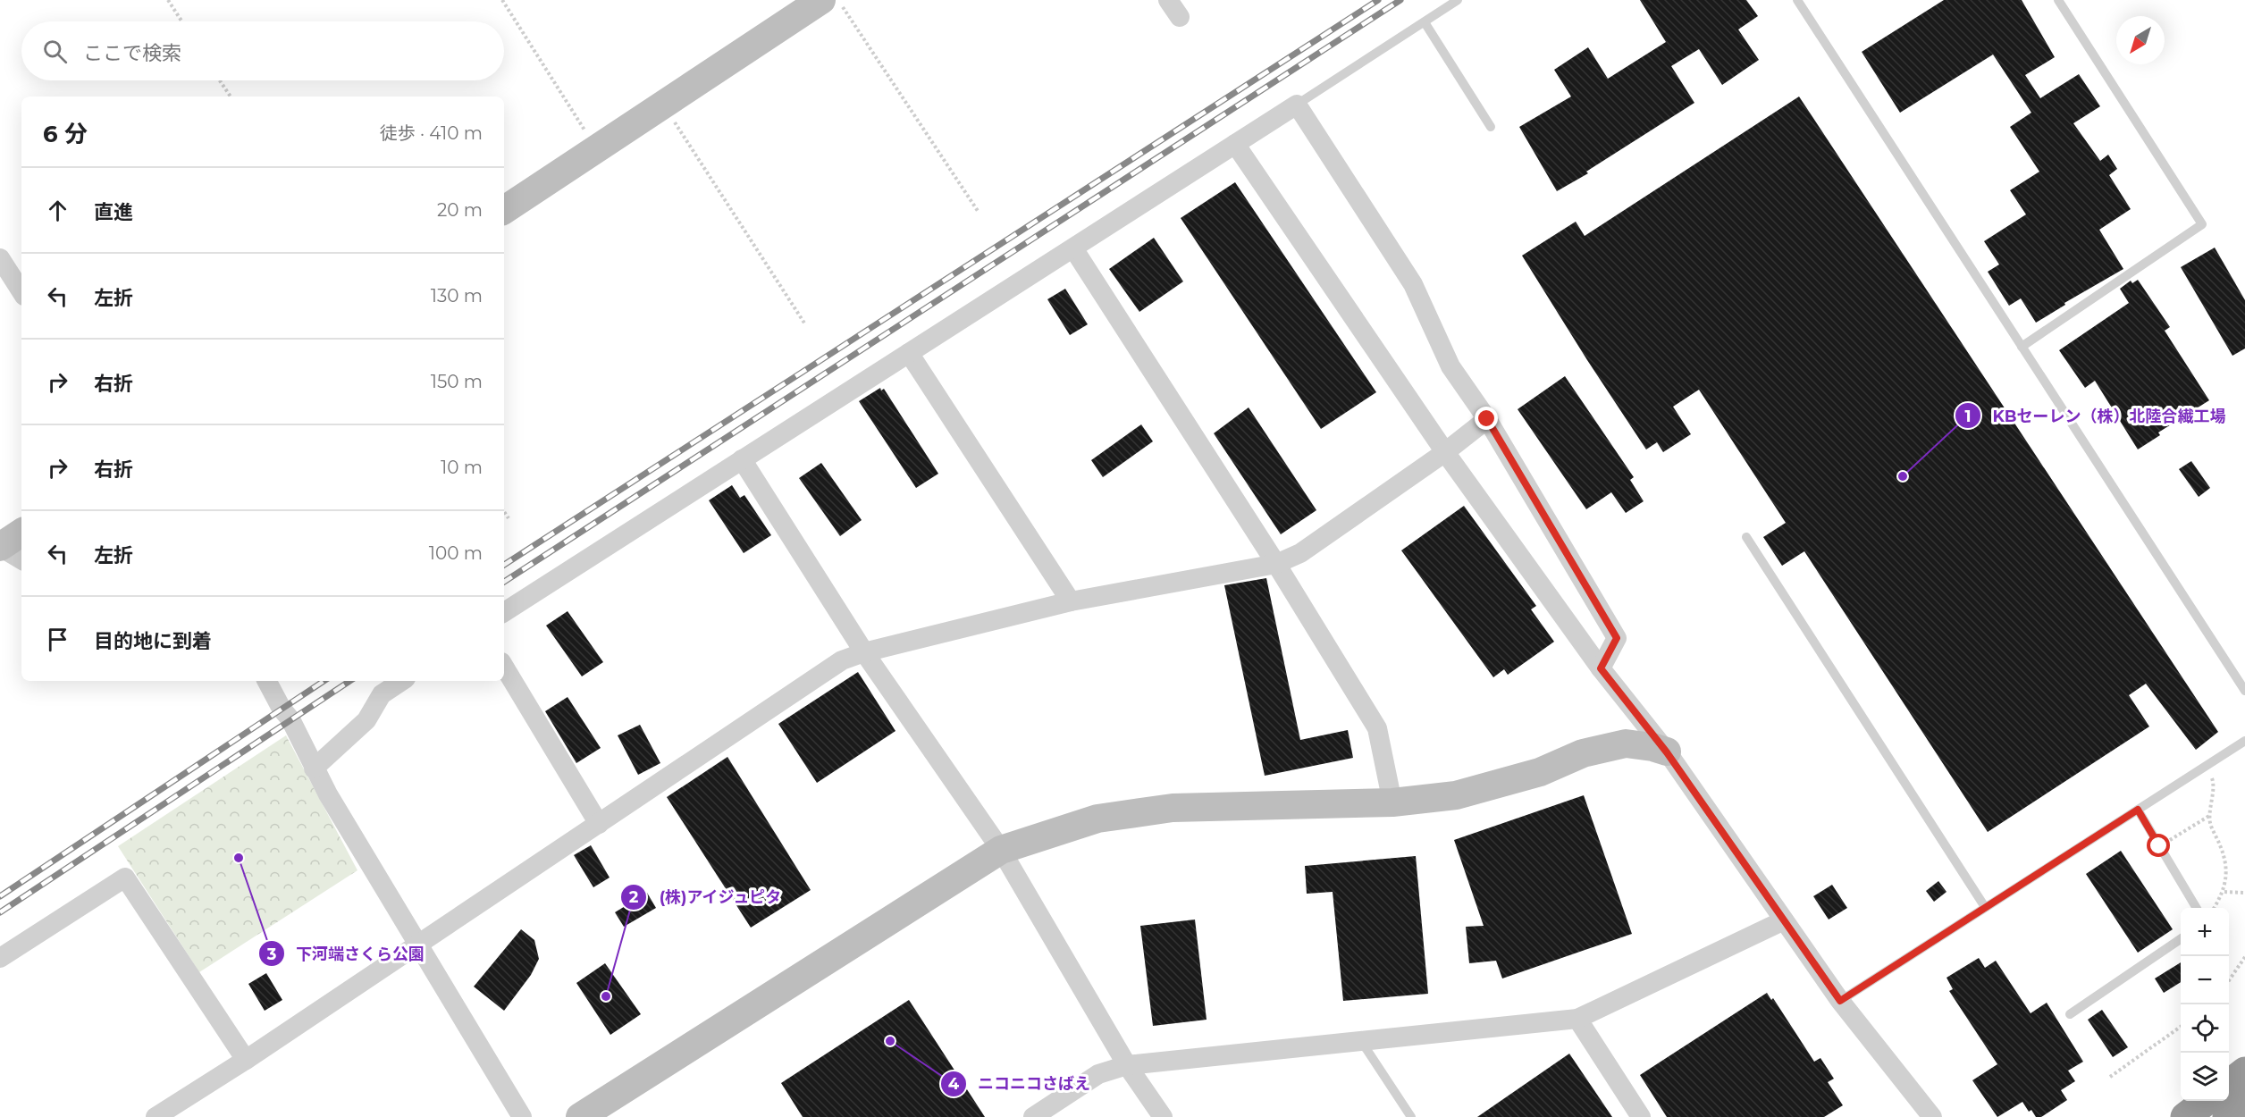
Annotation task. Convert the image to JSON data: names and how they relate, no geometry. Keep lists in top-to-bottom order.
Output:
{
  "places": [
    "KBセーレン（株）北陸合繊工場",
    "下河端さくら公園",
    "(株)アイジュピタ",
    "ニコニコさばえ"
  ],
  "north": "bottom left",
  "page": {
    "search": "ここで検索",
    "heading": ["6 分", "徒歩 · 410 m"],
    "list": [
      ["直進", "20 m"],
      ["左折", "130 m"],
      ["右折", "150 m"],
      ["右折", "10 m"],
      ["左折", "100 m"],
      "目的地に到着"
    ],
    "map_buttons": ["+", "−"]
  }
}
